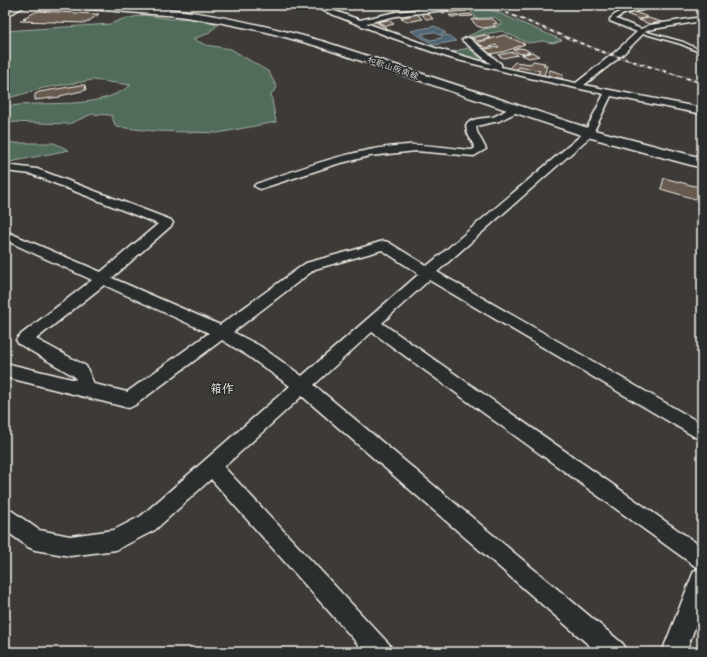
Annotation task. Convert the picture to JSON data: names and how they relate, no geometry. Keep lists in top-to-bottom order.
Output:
{
  "streets": {
    "main road": ["和歌山阪南線"]
  },
  "districts": ["箱作"]
}
